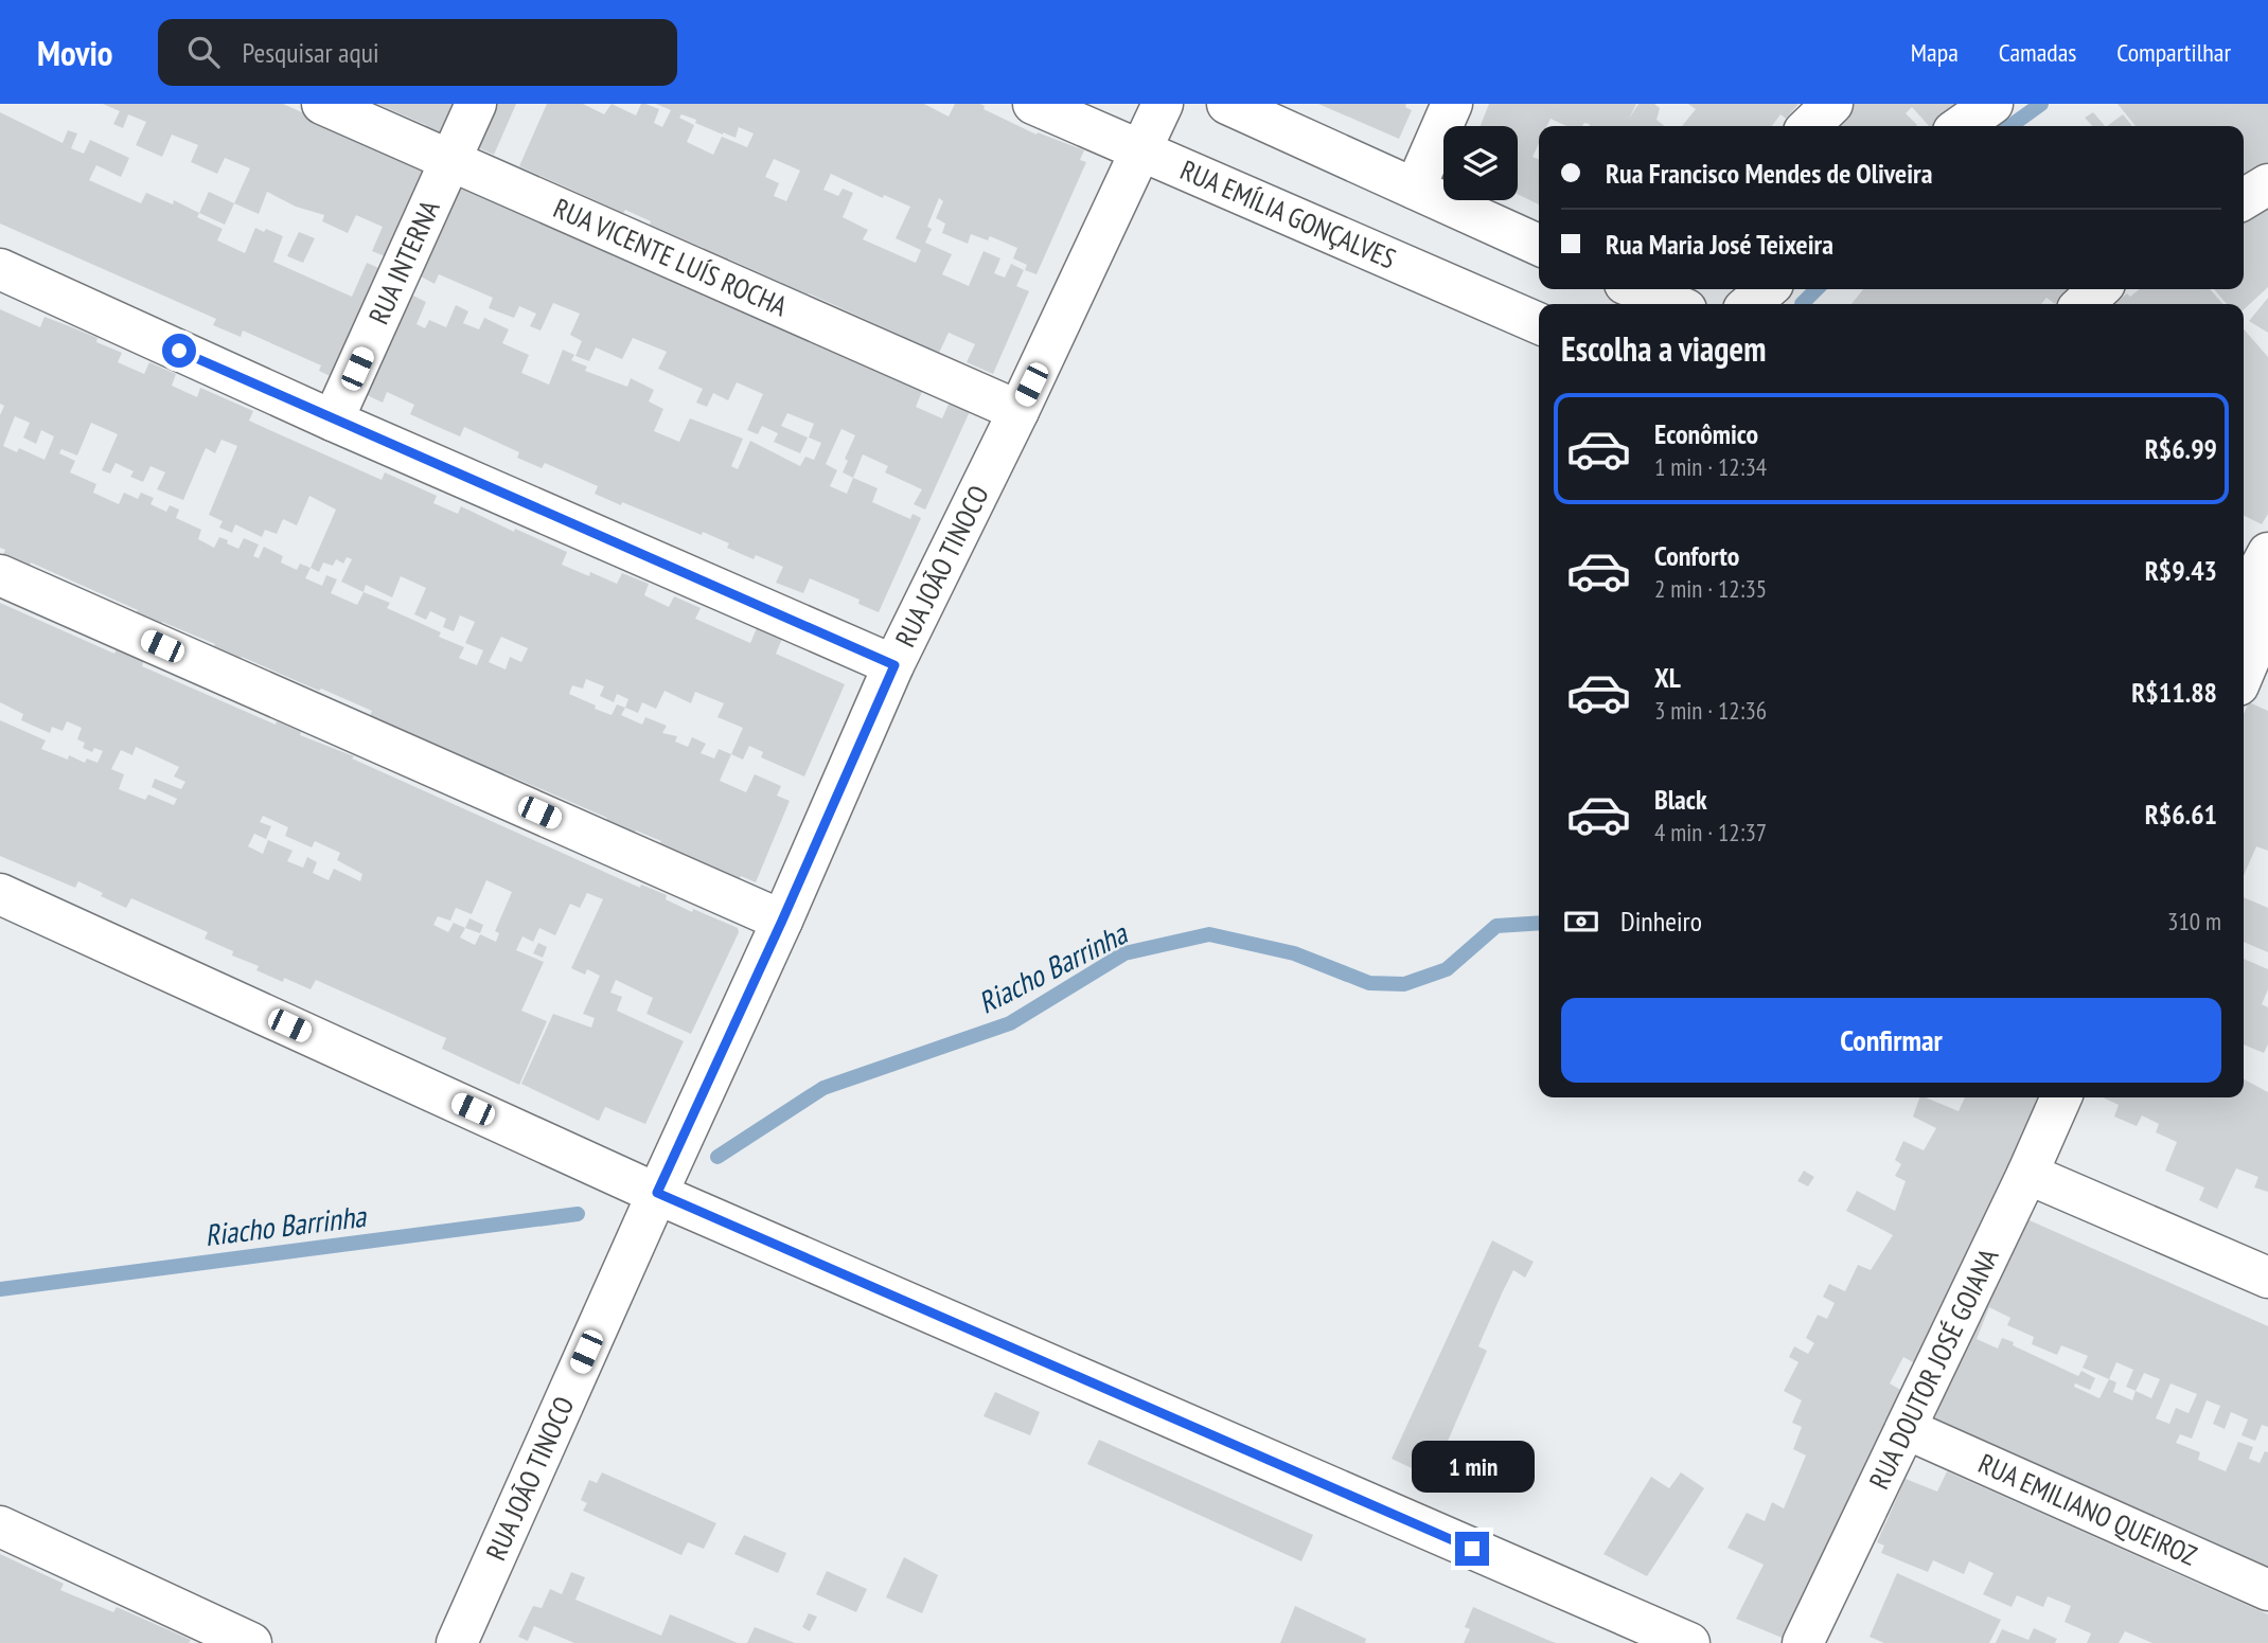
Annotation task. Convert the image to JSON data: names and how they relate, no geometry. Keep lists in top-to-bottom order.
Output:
{
  "streets": {
    "street": [
      "RUA EMÍLIA GONÇALVES",
      "RUA VICENTE LUÍS ROCHA",
      "RUA INTERNA",
      "RUA JOÃO TINOCO",
      "RUA DOUTOR JOSÉ GOIANA",
      "RUA EMILIANO QUEIROZ"
    ]
  },
  "crossings": [
    ["RUA EMÍLIA GONÇALVES", "RUA JOÃO TINOCO"],
    ["RUA VICENTE LUÍS ROCHA", "RUA INTERNA"],
    ["RUA VICENTE LUÍS ROCHA", "RUA JOÃO TINOCO"],
    ["RUA DOUTOR JOSÉ GOIANA", "RUA EMILIANO QUEIROZ"]
  ],
  "water": ["Riacho Barrinha"],
  "page": {
    "header": "Movio",
    "search": "Pesquisar aqui",
    "nav": ["Mapa", "Camadas", "Compartilhar"],
    "banner": ["Rua Francisco Mendes de Oliveira", "Rua Maria José Teixeira"],
    "heading": "Escolha a viagem",
    "list": [
      {
        "name": "Econômico",
        "note": "1 min · 12:34",
        "value": "R$6.99"
      },
      {
        "name": "Conforto",
        "note": "2 min · 12:35",
        "value": "R$9.43"
      },
      {
        "name": "XL",
        "note": "3 min · 12:36",
        "value": "R$11.88"
      },
      {
        "name": "Black",
        "note": "4 min · 12:37",
        "value": "R$6.61"
      }
    ],
    "pay": ["Dinheiro", "310 m"],
    "buttons": "Confirmar",
    "bubble": "1 min"
  }
}
